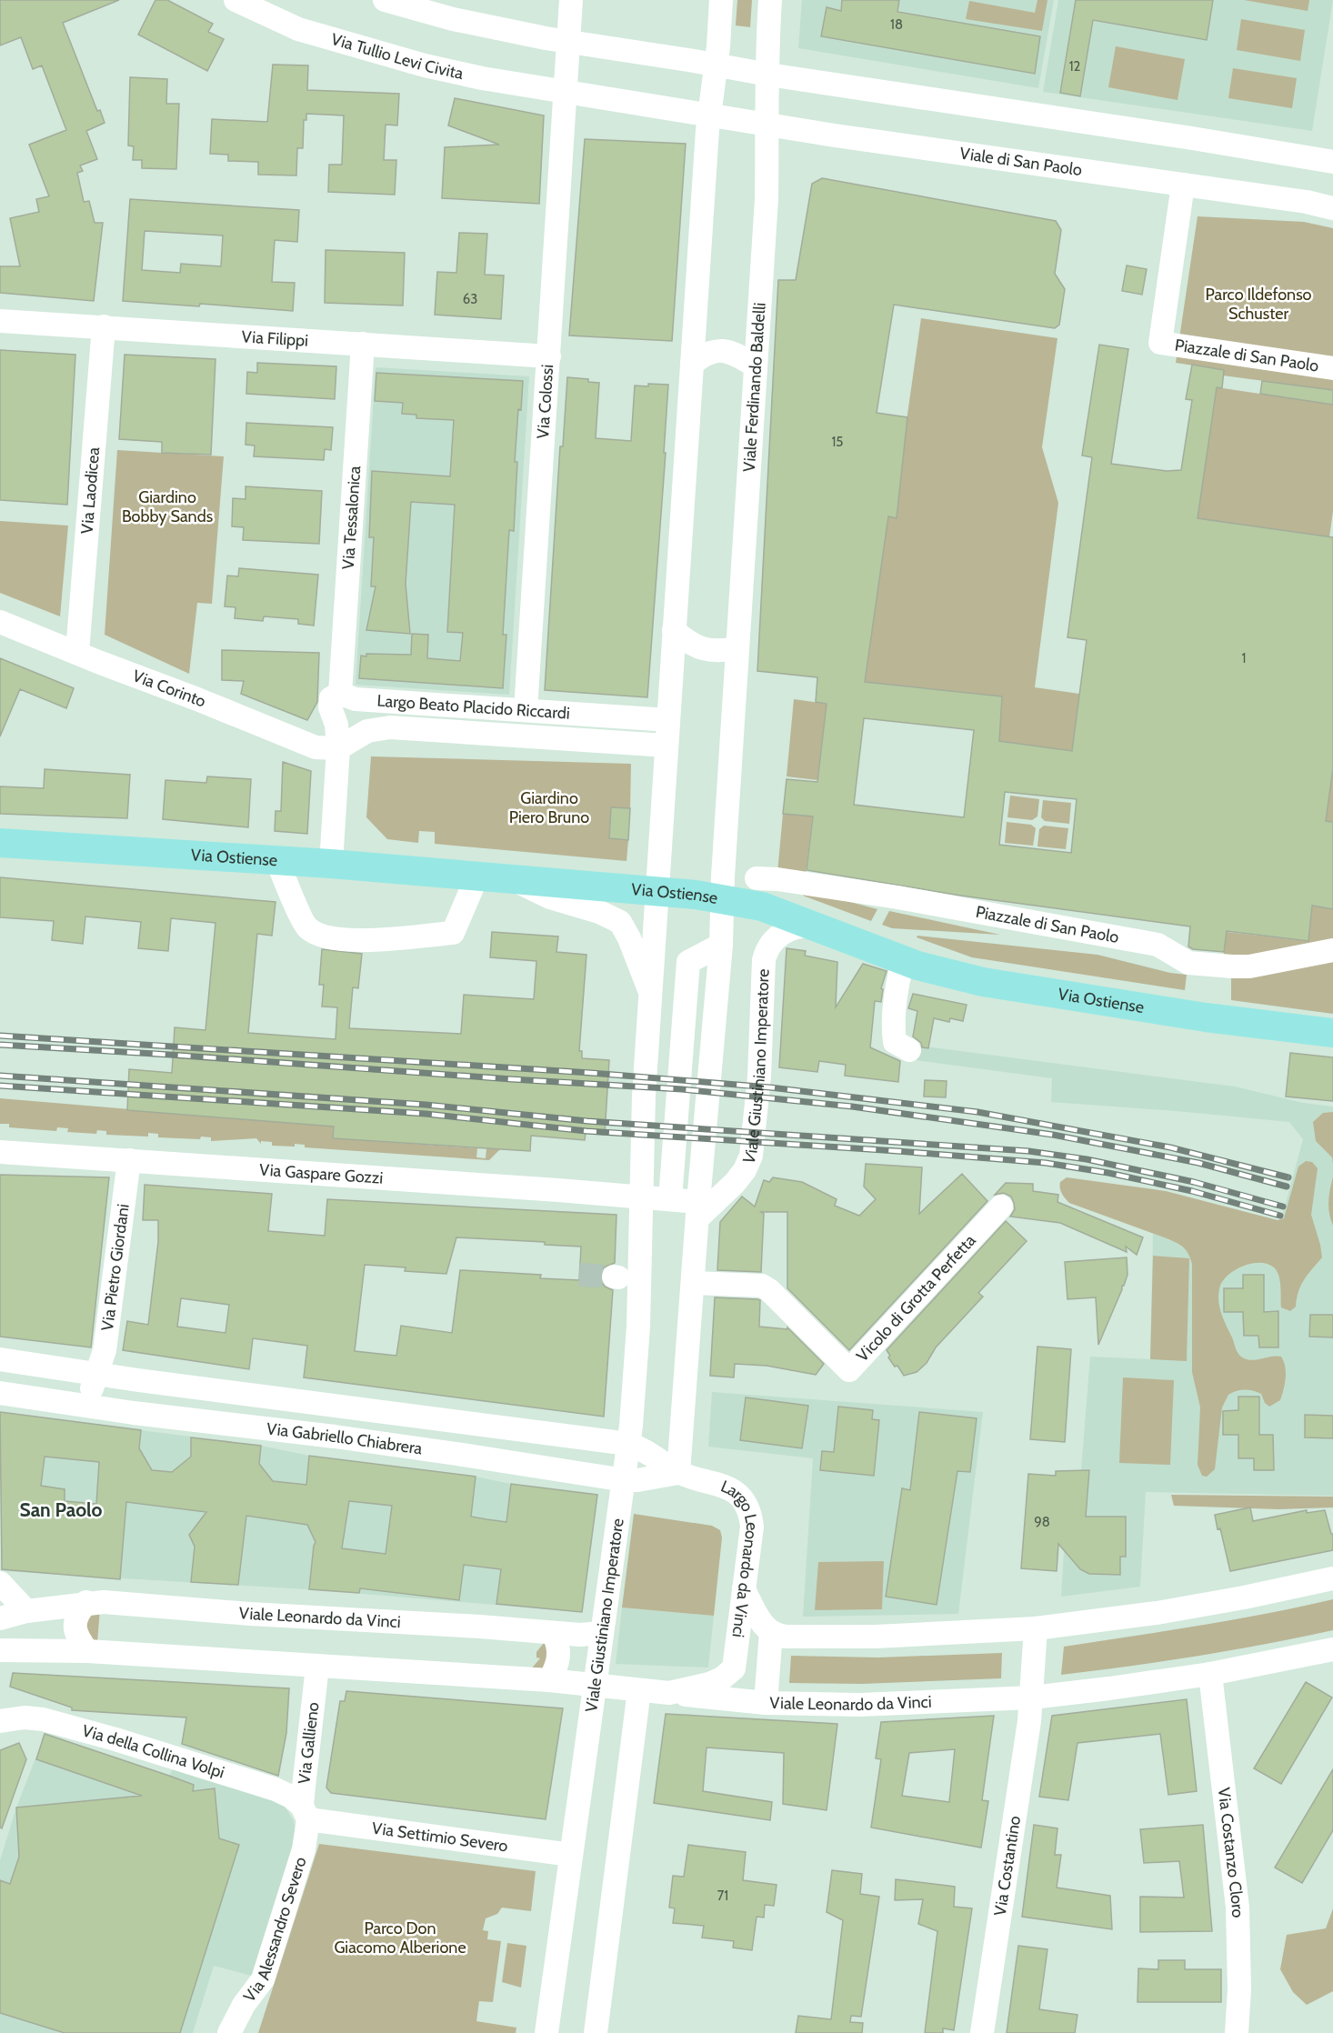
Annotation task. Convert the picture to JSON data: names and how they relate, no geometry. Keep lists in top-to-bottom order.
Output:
{
  "streets": {
    "main road": ["Via Ostiense"],
    "street": [
      "Via Tullio Levi Civita",
      "Viale di San Paolo",
      "Via Filippi",
      "Piazzale di San Paolo",
      "Viale Ferdinando Baldelli",
      "Via Colossi",
      "Via Laodicea",
      "Via Tessalonica",
      "Via Corinto",
      "Largo Beato Placido Riccardi",
      "Viale Giustiniano Imperatore",
      "Via Gaspare Gozzi",
      "Via Pietro Giordani",
      "Vicolo di Grotta Perfetta",
      "Via Gabriello Chiabrera",
      "Largo Leonardo da Vinci",
      "Viale Leonardo da Vinci",
      "Via Gallieno",
      "Via della Collina Volpi",
      "Via Settimio Severo",
      "Via Costanzo Cloro",
      "Via Costantino",
      "Via Alessandro Severo"
    ]
  },
  "crossings": [
    ["Via Tullio Levi Civita", "Viale di San Paolo"],
    ["Via Tullio Levi Civita", "Via Colossi"],
    ["Viale di San Paolo", "Piazzale di San Paolo"],
    ["Viale di San Paolo", "Viale Ferdinando Baldelli"],
    ["Via Filippi", "Via Colossi"],
    ["Via Filippi", "Via Laodicea"],
    ["Via Filippi", "Via Tessalonica"],
    ["Viale Ferdinando Baldelli", "Via Ostiense"],
    ["Via Colossi", "Largo Beato Placido Riccardi"],
    ["Via Laodicea", "Via Corinto"],
    ["Via Tessalonica", "Largo Beato Placido Riccardi"],
    ["Via Corinto", "Largo Beato Placido Riccardi"],
    ["Via Ostiense", "Viale Giustiniano Imperatore"],
    ["Viale Giustiniano Imperatore", "Via Gaspare Gozzi"],
    ["Viale Giustiniano Imperatore", "Via Gabriello Chiabrera"],
    ["Viale Giustiniano Imperatore", "Largo Leonardo da Vinci"],
    ["Viale Giustiniano Imperatore", "Viale Leonardo da Vinci"],
    ["Viale Giustiniano Imperatore", "Via Settimio Severo"],
    ["Via Gaspare Gozzi", "Via Pietro Giordani"],
    ["Via Pietro Giordani", "Via Gabriello Chiabrera"],
    ["Via Gabriello Chiabrera", "Largo Leonardo da Vinci"],
    ["Largo Leonardo da Vinci", "Viale Leonardo da Vinci"],
    ["Viale Leonardo da Vinci", "Via Costanzo Cloro"],
    ["Viale Leonardo da Vinci", "Via Costantino"],
    ["Via Gallieno", "Via della Collina Volpi"],
    ["Via Gallieno", "Via Settimio Severo"],
    ["Via Gallieno", "Via Alessandro Severo"],
    ["Via della Collina Volpi", "Via Settimio Severo"],
    ["Via della Collina Volpi", "Via Alessandro Severo"],
    ["Via Settimio Severo", "Via Alessandro Severo"]
  ],
  "districts": ["San Paolo"],
  "parks": [
    "Parco Ildefonso Schuster",
    "Giardino Bobby Sands",
    "Giardino Piero Bruno",
    "Parco Don Giacomo Alberione"
  ],
  "house_numbers": [
    "18",
    "12",
    "63",
    "15",
    "1",
    "98",
    "71"
  ]
}
